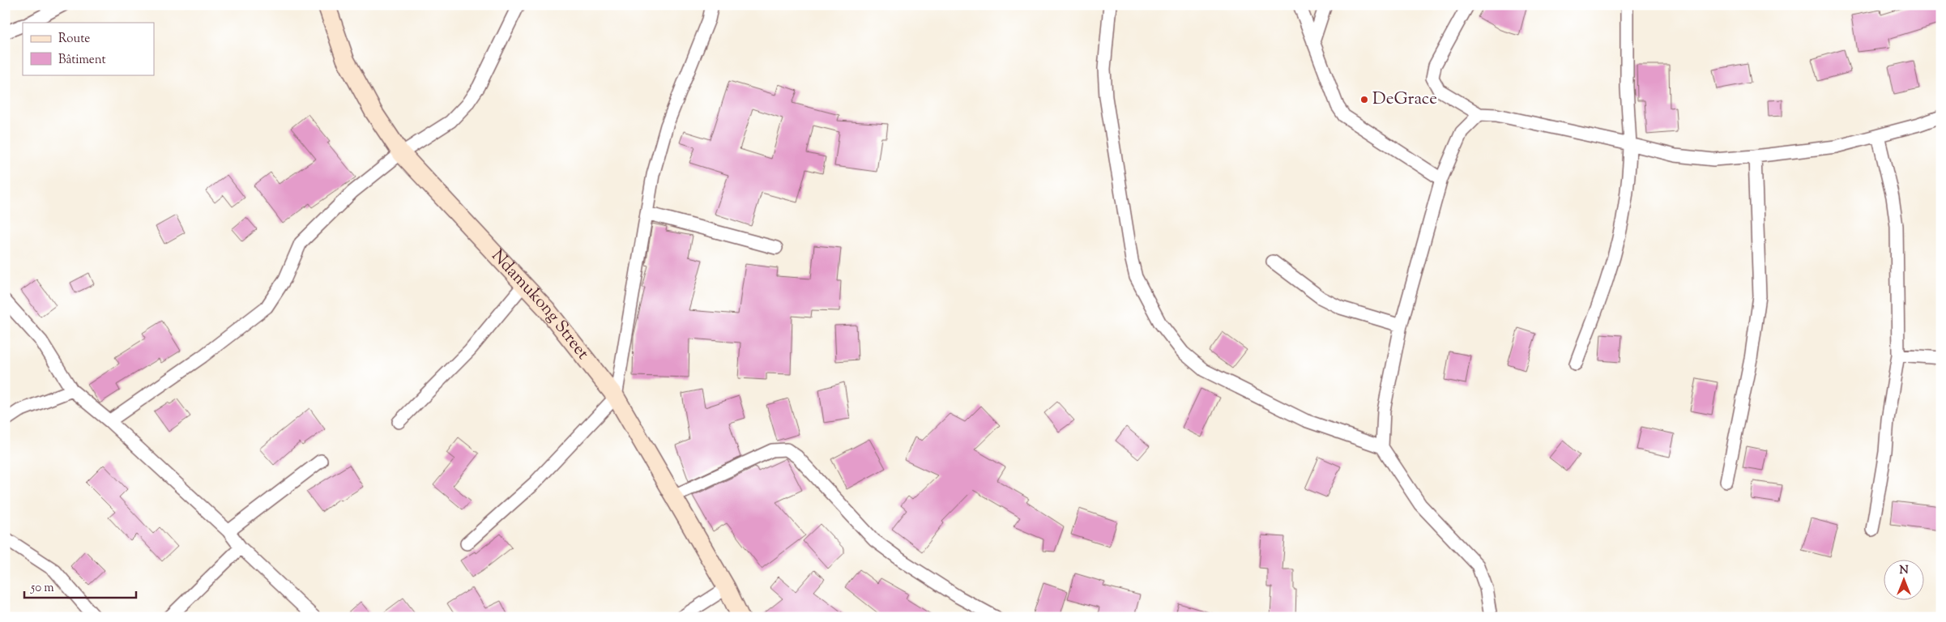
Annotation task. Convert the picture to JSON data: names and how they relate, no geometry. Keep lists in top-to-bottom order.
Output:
{
  "streets": {
    "main road": ["Ndamukong Street"]
  },
  "places": ["DeGrace"],
  "legend": ["Route", "Bâtiment"],
  "scale_bar": "50 m",
  "north": "top"
}
